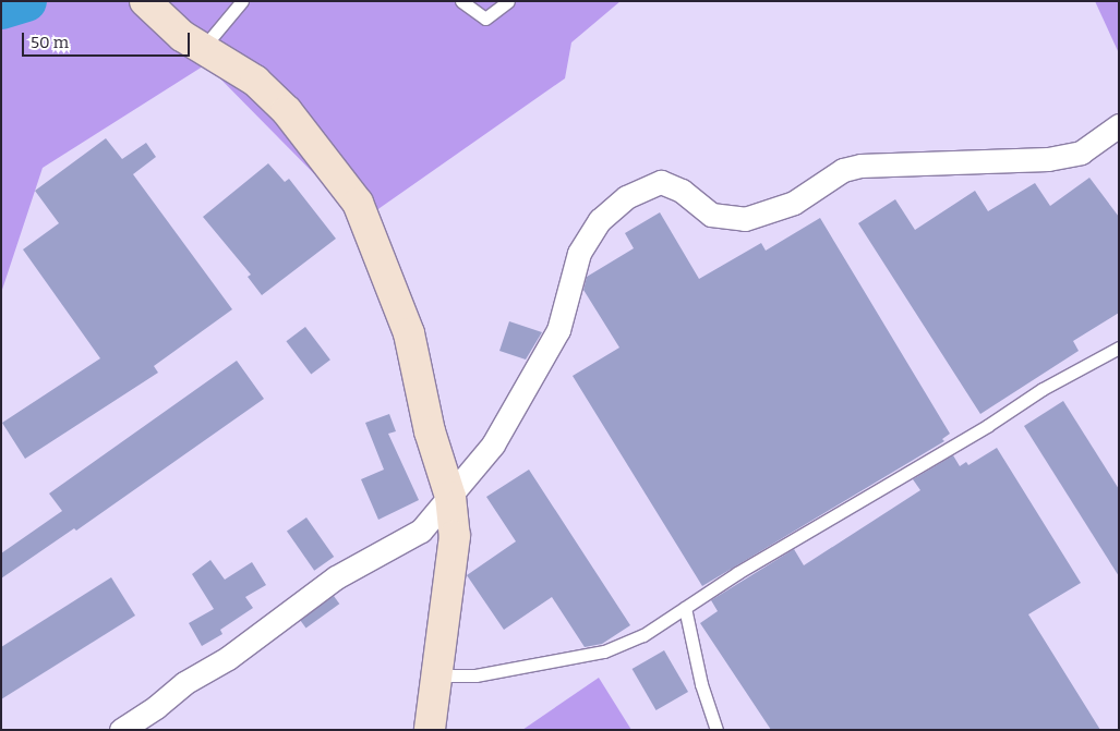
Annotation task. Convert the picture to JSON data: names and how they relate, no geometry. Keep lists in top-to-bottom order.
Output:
{
  "scale_bar": "50 m"
}
